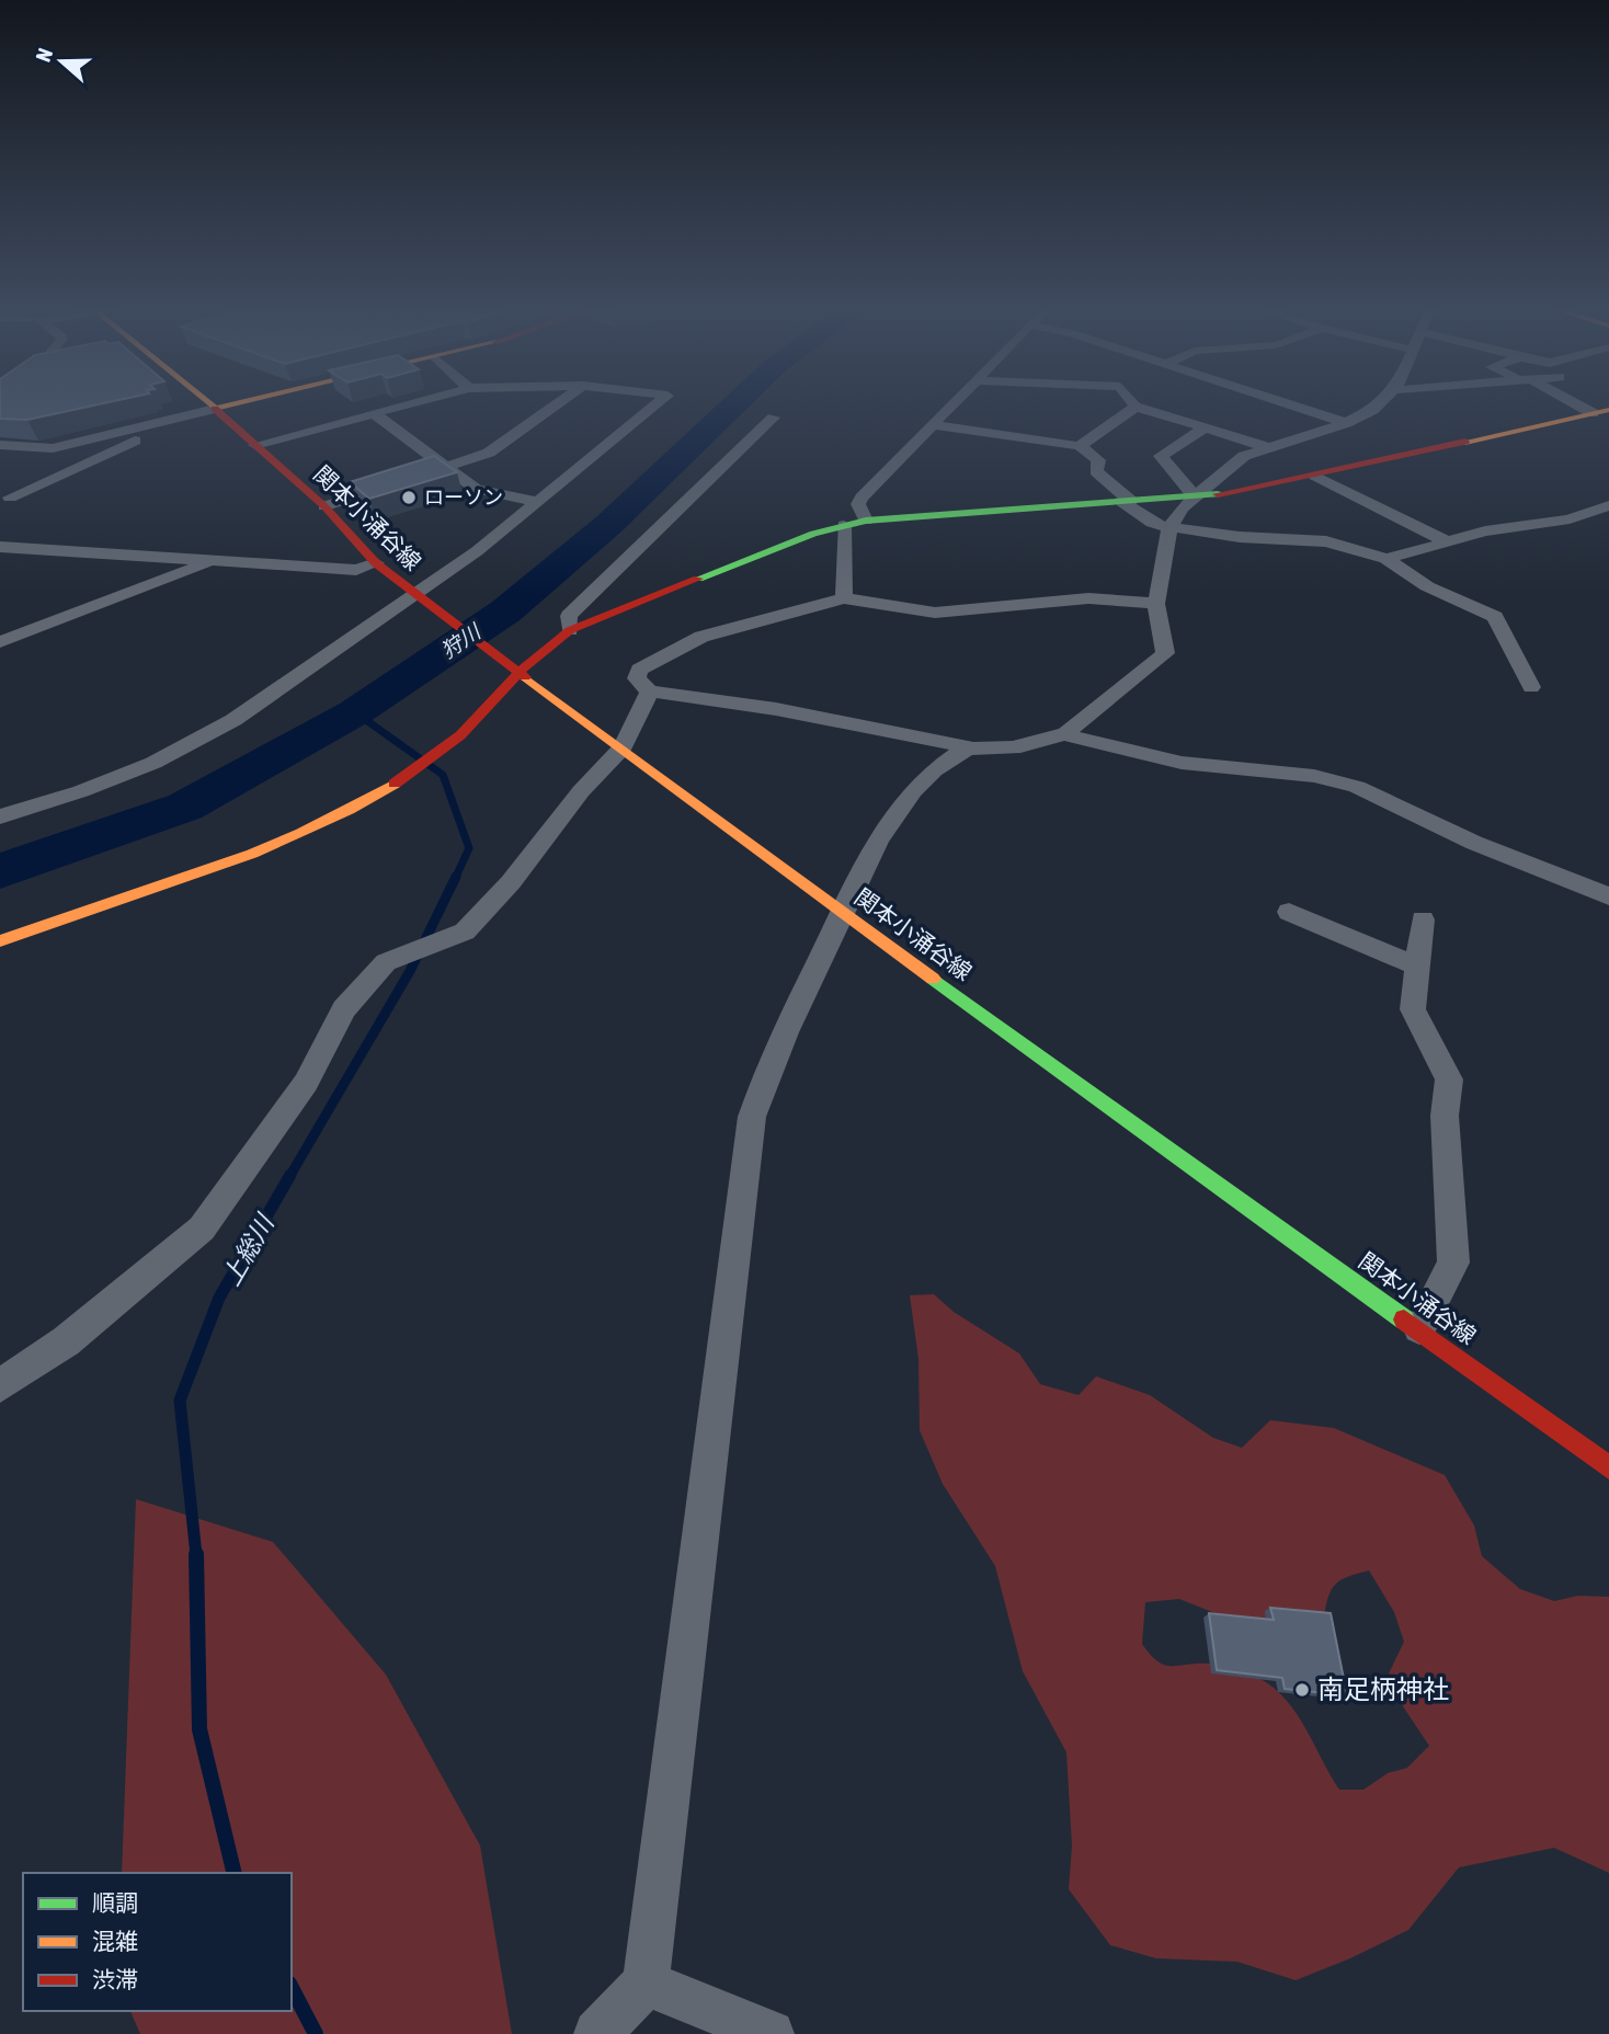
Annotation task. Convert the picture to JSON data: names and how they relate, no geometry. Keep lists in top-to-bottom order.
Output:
{
  "streets": {
    "main road": ["関本小涌谷線"]
  },
  "water": ["狩川", "上総川"],
  "places": ["ローソン", "南足柄神社"],
  "legend": ["順調", "混雑", "渋滞"],
  "north": "left"
}
